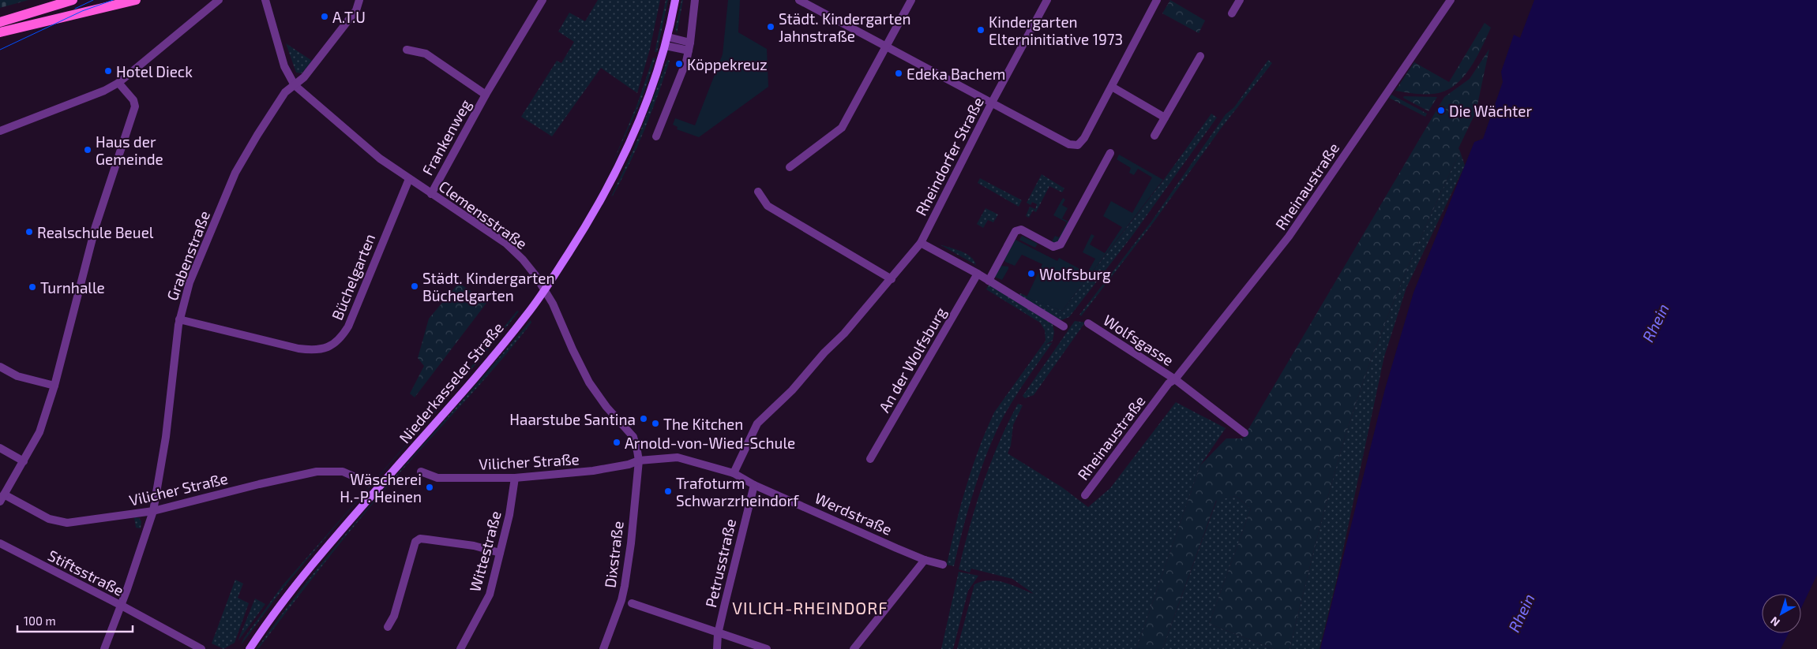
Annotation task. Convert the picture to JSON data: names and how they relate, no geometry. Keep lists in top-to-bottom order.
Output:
{
  "streets": {
    "main road": ["Niederkasseler Straße"],
    "street": [
      "Frankenweg",
      "Rheindorfer Straße",
      "Rheinaustraße",
      "Clemensstraße",
      "Grabenstraße",
      "Büchelgarten",
      "Wolfsgasse",
      "An der Wolfsburg",
      "Vilicher Straße",
      "Werdstraße",
      "Wittestraße",
      "Dixstraße",
      "Petrusstraße",
      "Stiftsstraße"
    ]
  },
  "crossings": [
    ["Frankenweg", "Clemensstraße"],
    ["Rheindorfer Straße", "Werdstraße"],
    ["Rheinaustraße", "Wolfsgasse"],
    ["Clemensstraße", "Grabenstraße"],
    ["Clemensstraße", "Büchelgarten"],
    ["Clemensstraße", "Niederkasseler Straße"],
    ["Clemensstraße", "Vilicher Straße"],
    ["Clemensstraße", "Dixstraße"],
    ["Grabenstraße", "Büchelgarten"],
    ["Grabenstraße", "Vilicher Straße"],
    ["Grabenstraße", "Stiftsstraße"],
    ["Vilicher Straße", "Wittestraße"],
    ["Vilicher Straße", "Dixstraße"],
    ["Werdstraße", "Petrusstraße"]
  ],
  "districts": ["VILICH-RHEINDORF"],
  "water": ["Rhein"],
  "places": [
    "A.T.U",
    "Städt. Kindergarten Jahnstraße",
    "Kindergarten Elterninitiative 1973",
    "Köppekreuz",
    "Hotel Dieck",
    "Edeka Bachem",
    "Die Wächter",
    "Haus der Gemeinde",
    "Realschule Beuel",
    "Wolfsburg",
    "Städt. Kindergarten Büchelgarten",
    "Turnhalle",
    "Haarstube Santina",
    "The Kitchen",
    "Arnold-von-Wied-Schule",
    "Wäscherei H.-P. Heinen",
    "Trafoturm Schwarzrheindorf"
  ],
  "scale_bar": "100 m",
  "north": "bottom left"
}
